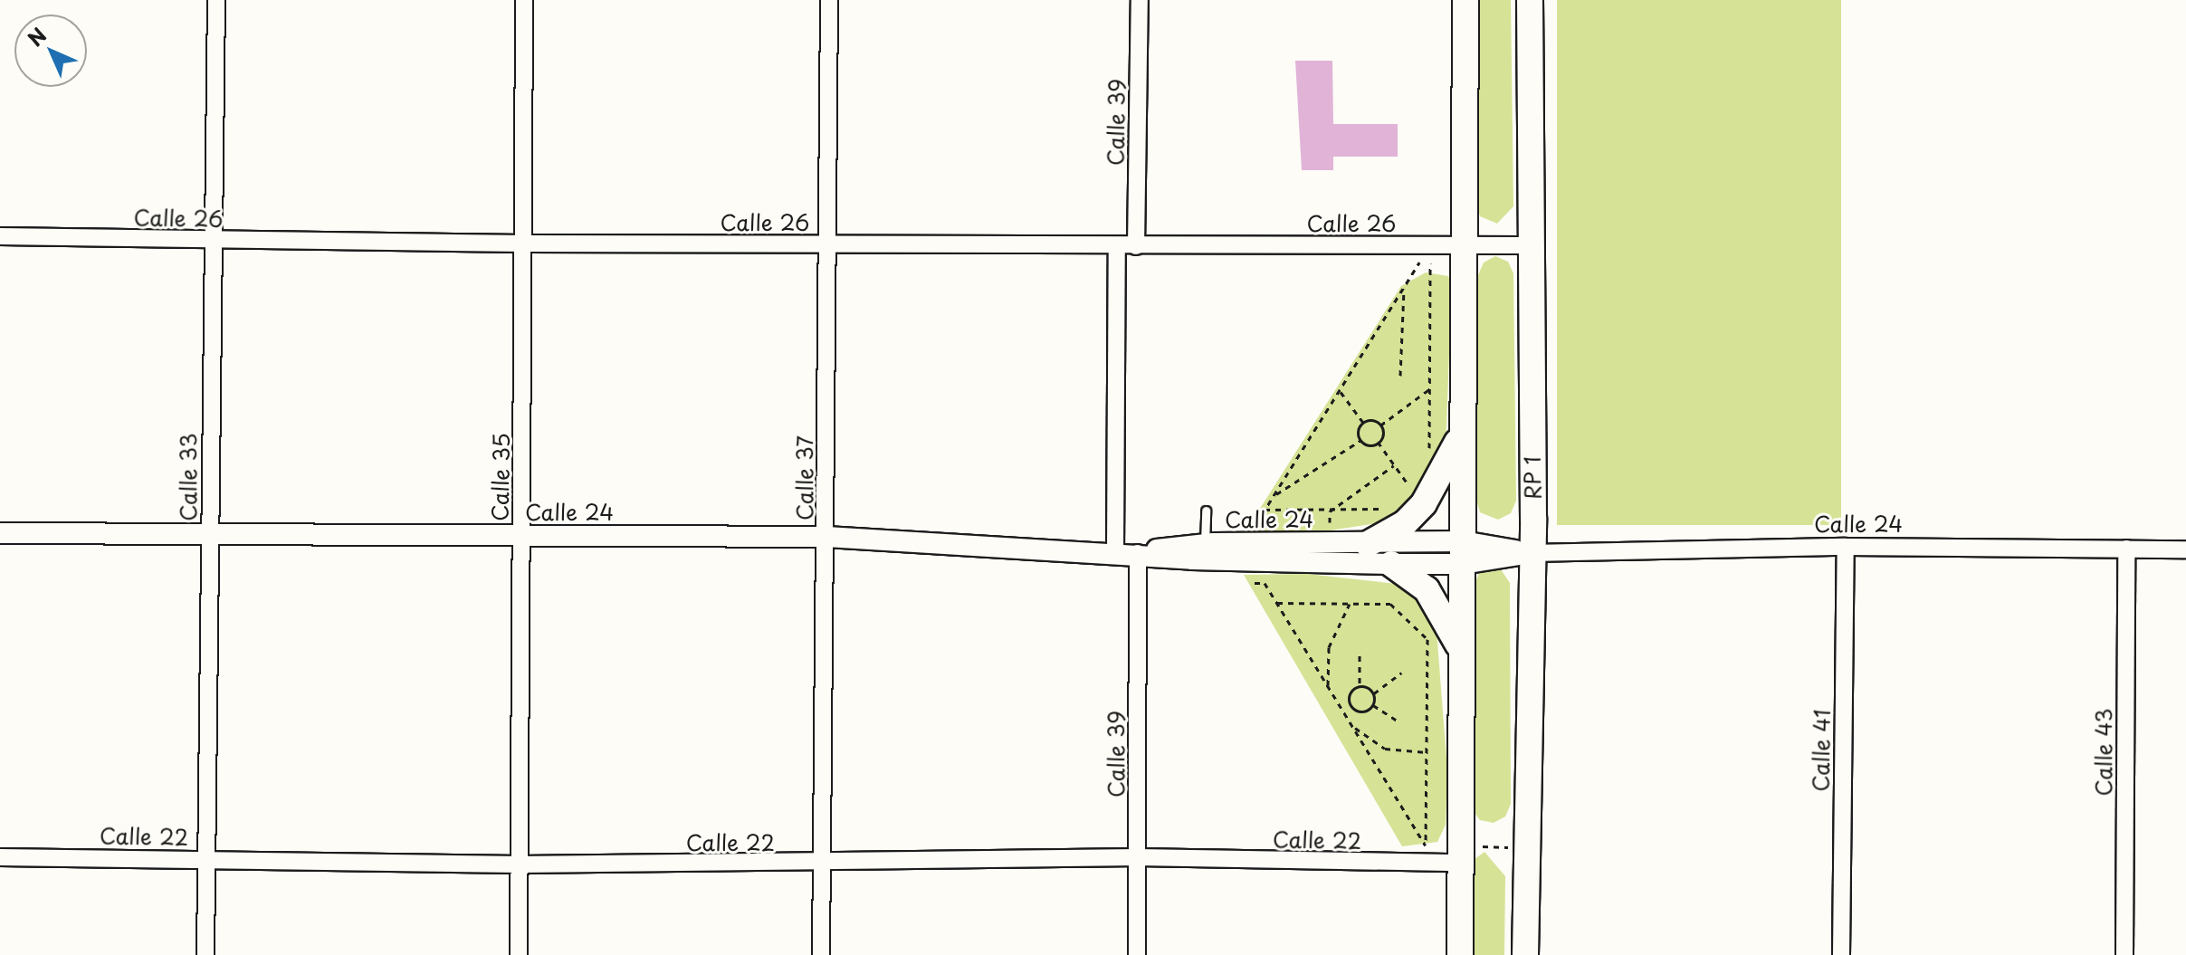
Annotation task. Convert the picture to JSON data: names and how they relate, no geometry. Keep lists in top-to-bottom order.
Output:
{
  "streets": {
    "main road": ["RP 1"],
    "street": [
      "Calle 39",
      "Calle 26",
      "Calle 33",
      "Calle 35",
      "Calle 37",
      "Calle 24",
      "Calle 41",
      "Calle 43",
      "Calle 22"
    ]
  },
  "crossings": [
    ["Calle 39", "Calle 26"],
    ["Calle 39", "Calle 24"],
    ["Calle 39", "Calle 22"],
    ["Calle 26", "Calle 33"],
    ["Calle 26", "Calle 35"],
    ["Calle 26", "Calle 37"],
    ["Calle 26", "RP 1"],
    ["Calle 33", "Calle 24"],
    ["Calle 33", "Calle 22"],
    ["Calle 35", "Calle 24"],
    ["Calle 35", "Calle 22"],
    ["Calle 37", "Calle 24"],
    ["Calle 37", "Calle 22"],
    ["RP 1", "Calle 24"],
    ["Calle 24", "Calle 41"],
    ["Calle 24", "Calle 43"]
  ],
  "north": "top left"
}
